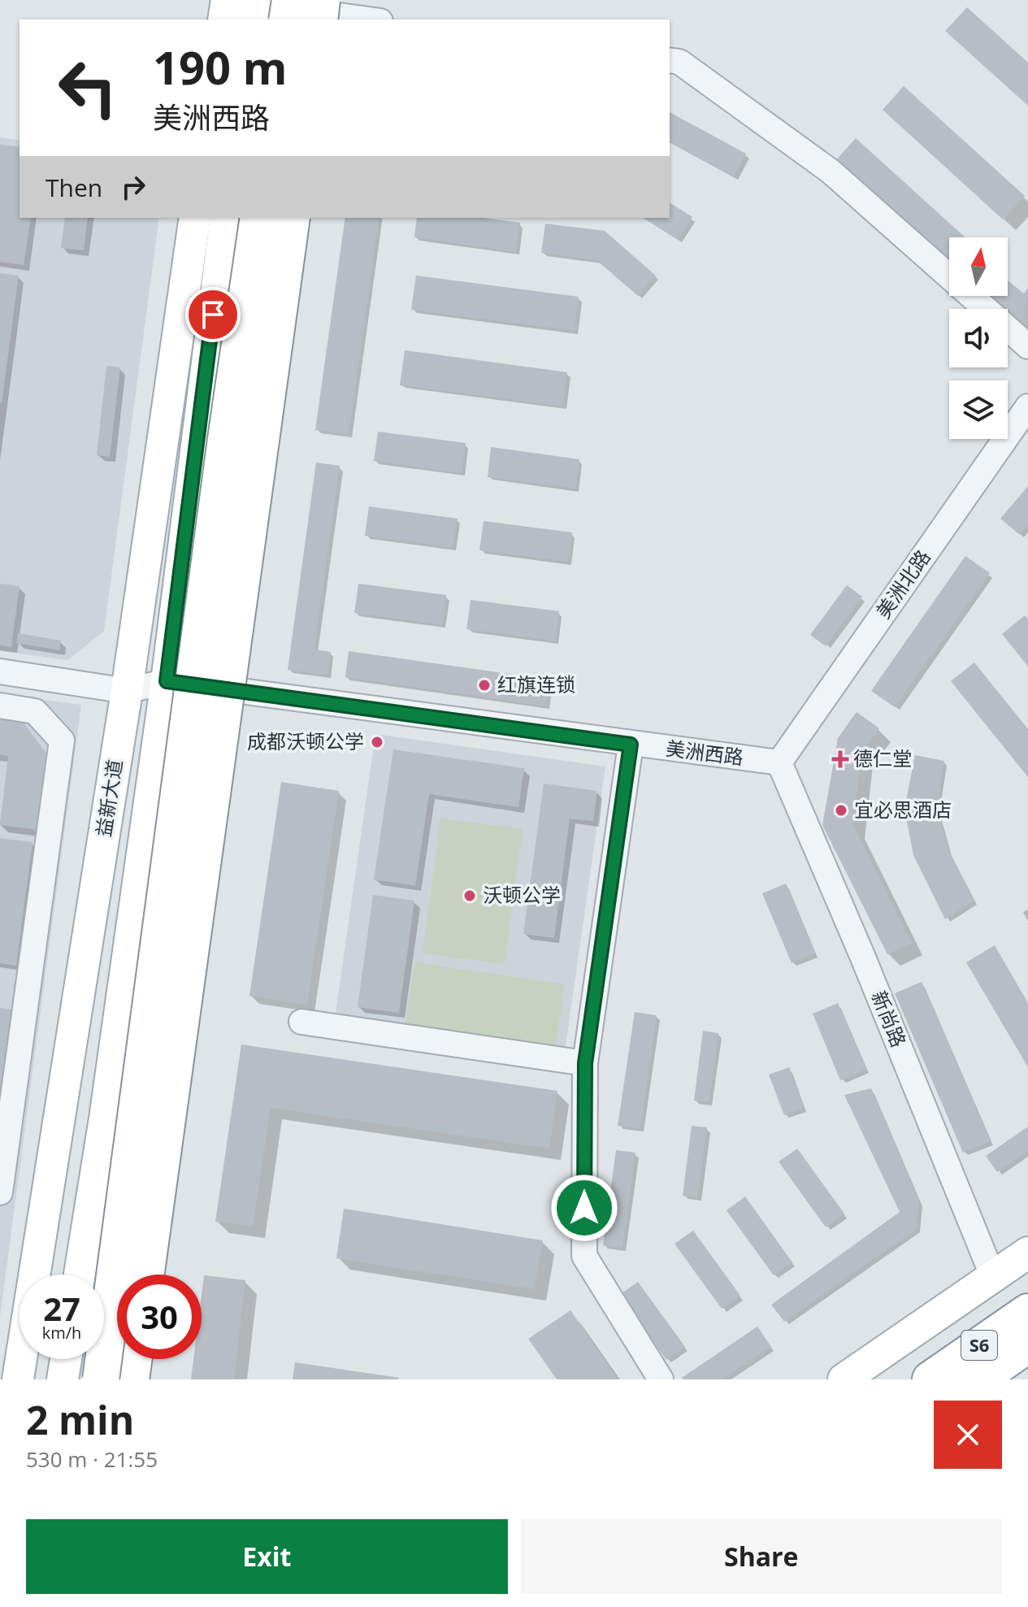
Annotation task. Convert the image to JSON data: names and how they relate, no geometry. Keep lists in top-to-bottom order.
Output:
{
  "streets": {
    "highway": ["S6"],
    "main road": ["益新大道"],
    "street": ["美洲北路", "美洲西路", "新尚路"]
  },
  "crossings": [
    ["美洲北路", "美洲西路"],
    ["美洲北路", "新尚路"],
    ["美洲西路", "益新大道"],
    ["美洲西路", "新尚路"]
  ],
  "places": {
    "other": [
      "红旗连锁",
      "成都沃顿公学",
      "宜必思酒店",
      "沃顿公学"
    ],
    "health": ["德仁堂"]
  },
  "north": "top",
  "page": {
    "turn": ["190 m", "美洲西路"],
    "then": "Then",
    "speed": "27 km/h",
    "limit": "30",
    "heading": ["2 min", "530 m · 21:55"],
    "buttons": ["Exit", "Share"]
  }
}
